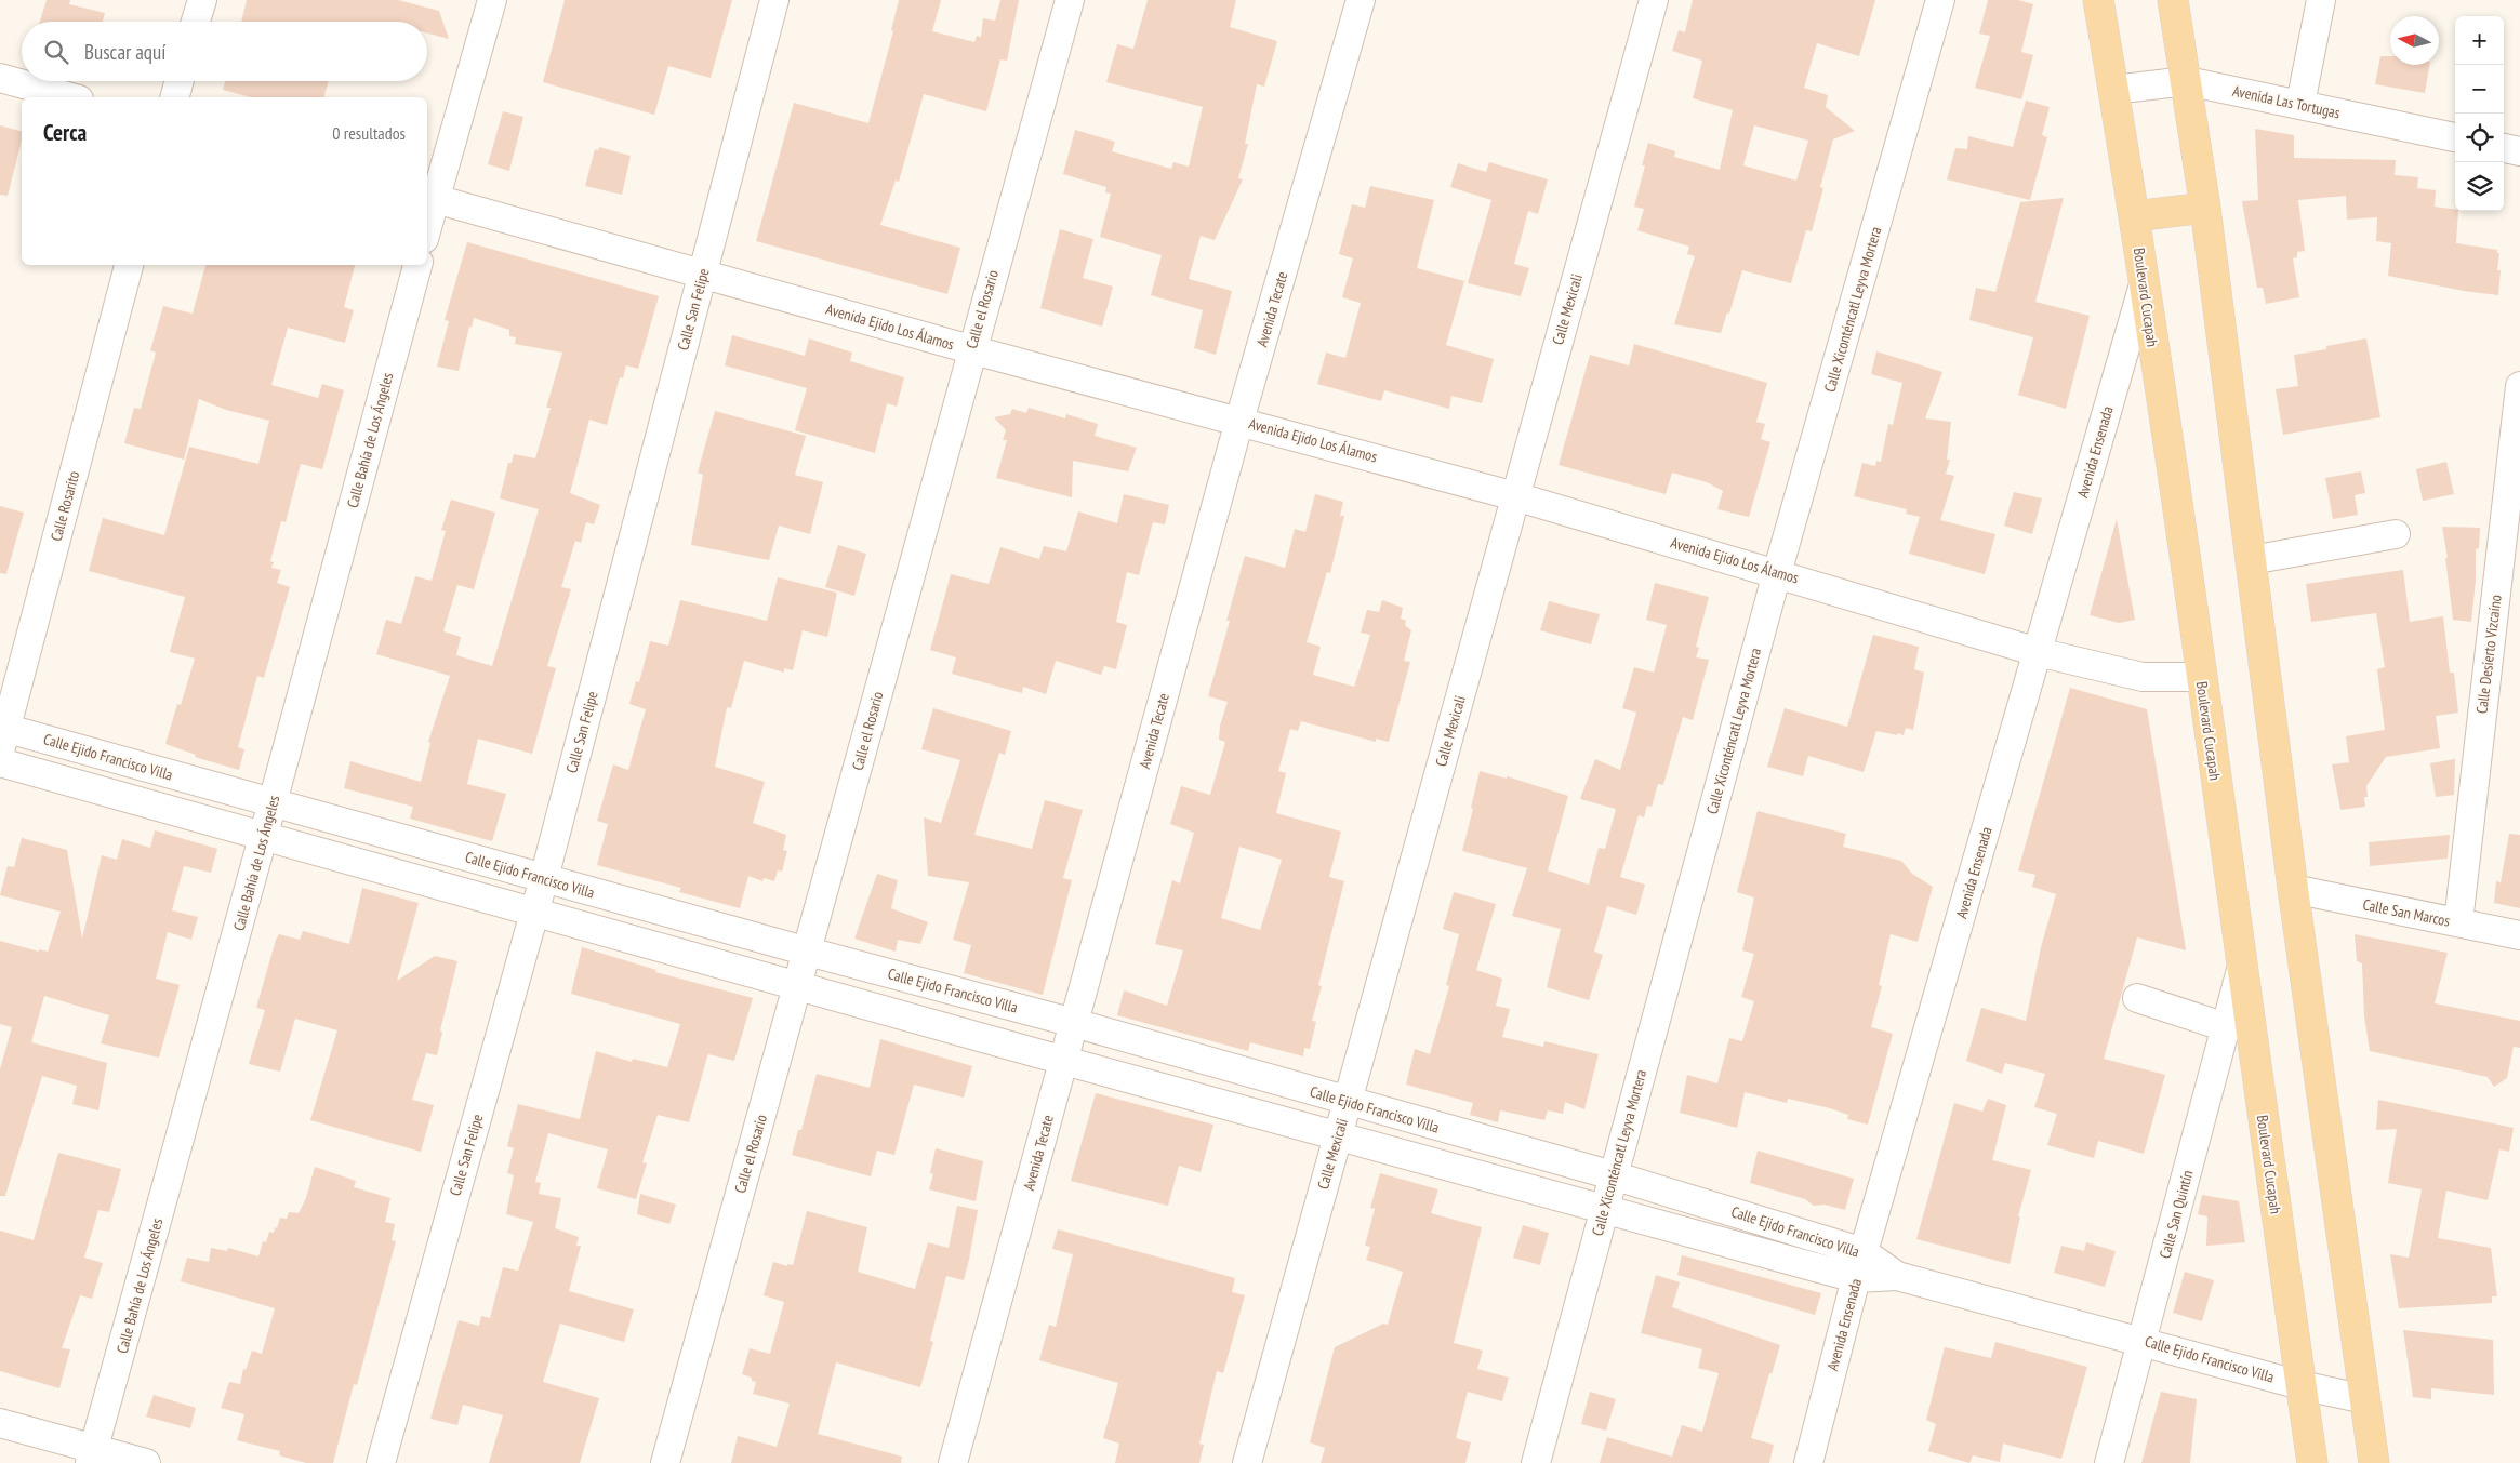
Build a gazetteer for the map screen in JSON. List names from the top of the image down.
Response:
{
  "streets": {
    "main road": ["Boulevard Cucapah"],
    "street": [
      "Avenida Las Tortugas",
      "Calle San Felipe",
      "Calle el Rosario",
      "Avenida Tecate",
      "Calle Mexicali",
      "Calle Xiconténcatl Leyva Mortera",
      "Avenida Ejido Los Álamos",
      "Calle Bahía de Los Ángeles",
      "Avenida Ensenada",
      "Calle Rosarito",
      "Calle Desierto Vizcaíno",
      "Calle Ejido Francisco Villa",
      "Calle San Marcos",
      "Calle San Quintín"
    ]
  },
  "crossings": [
    ["Avenida Las Tortugas", "Boulevard Cucapah"],
    ["Boulevard Cucapah", "Avenida Ejido Los Álamos"],
    ["Boulevard Cucapah", "Avenida Ensenada"],
    ["Boulevard Cucapah", "Calle Ejido Francisco Villa"],
    ["Boulevard Cucapah", "Calle San Quintín"],
    ["Calle San Felipe", "Avenida Ejido Los Álamos"],
    ["Calle San Felipe", "Calle Ejido Francisco Villa"],
    ["Calle el Rosario", "Avenida Ejido Los Álamos"],
    ["Calle el Rosario", "Calle Ejido Francisco Villa"],
    ["Avenida Tecate", "Avenida Ejido Los Álamos"],
    ["Avenida Tecate", "Calle Ejido Francisco Villa"],
    ["Calle Mexicali", "Avenida Ejido Los Álamos"],
    ["Calle Mexicali", "Calle Ejido Francisco Villa"],
    ["Calle Xiconténcatl Leyva Mortera", "Avenida Ejido Los Álamos"],
    ["Calle Xiconténcatl Leyva Mortera", "Calle Ejido Francisco Villa"],
    ["Avenida Ejido Los Álamos", "Avenida Ensenada"],
    ["Calle Bahía de Los Ángeles", "Calle Ejido Francisco Villa"],
    ["Avenida Ensenada", "Calle Ejido Francisco Villa"],
    ["Calle Rosarito", "Calle Ejido Francisco Villa"],
    ["Calle Desierto Vizcaíno", "Calle San Marcos"],
    ["Calle Ejido Francisco Villa", "Calle San Quintín"]
  ],
  "north": "left",
  "page": {
    "map_buttons": ["+", "−"],
    "search": "Buscar aquí",
    "heading": ["Cerca", "0 resultados"]
  }
}
